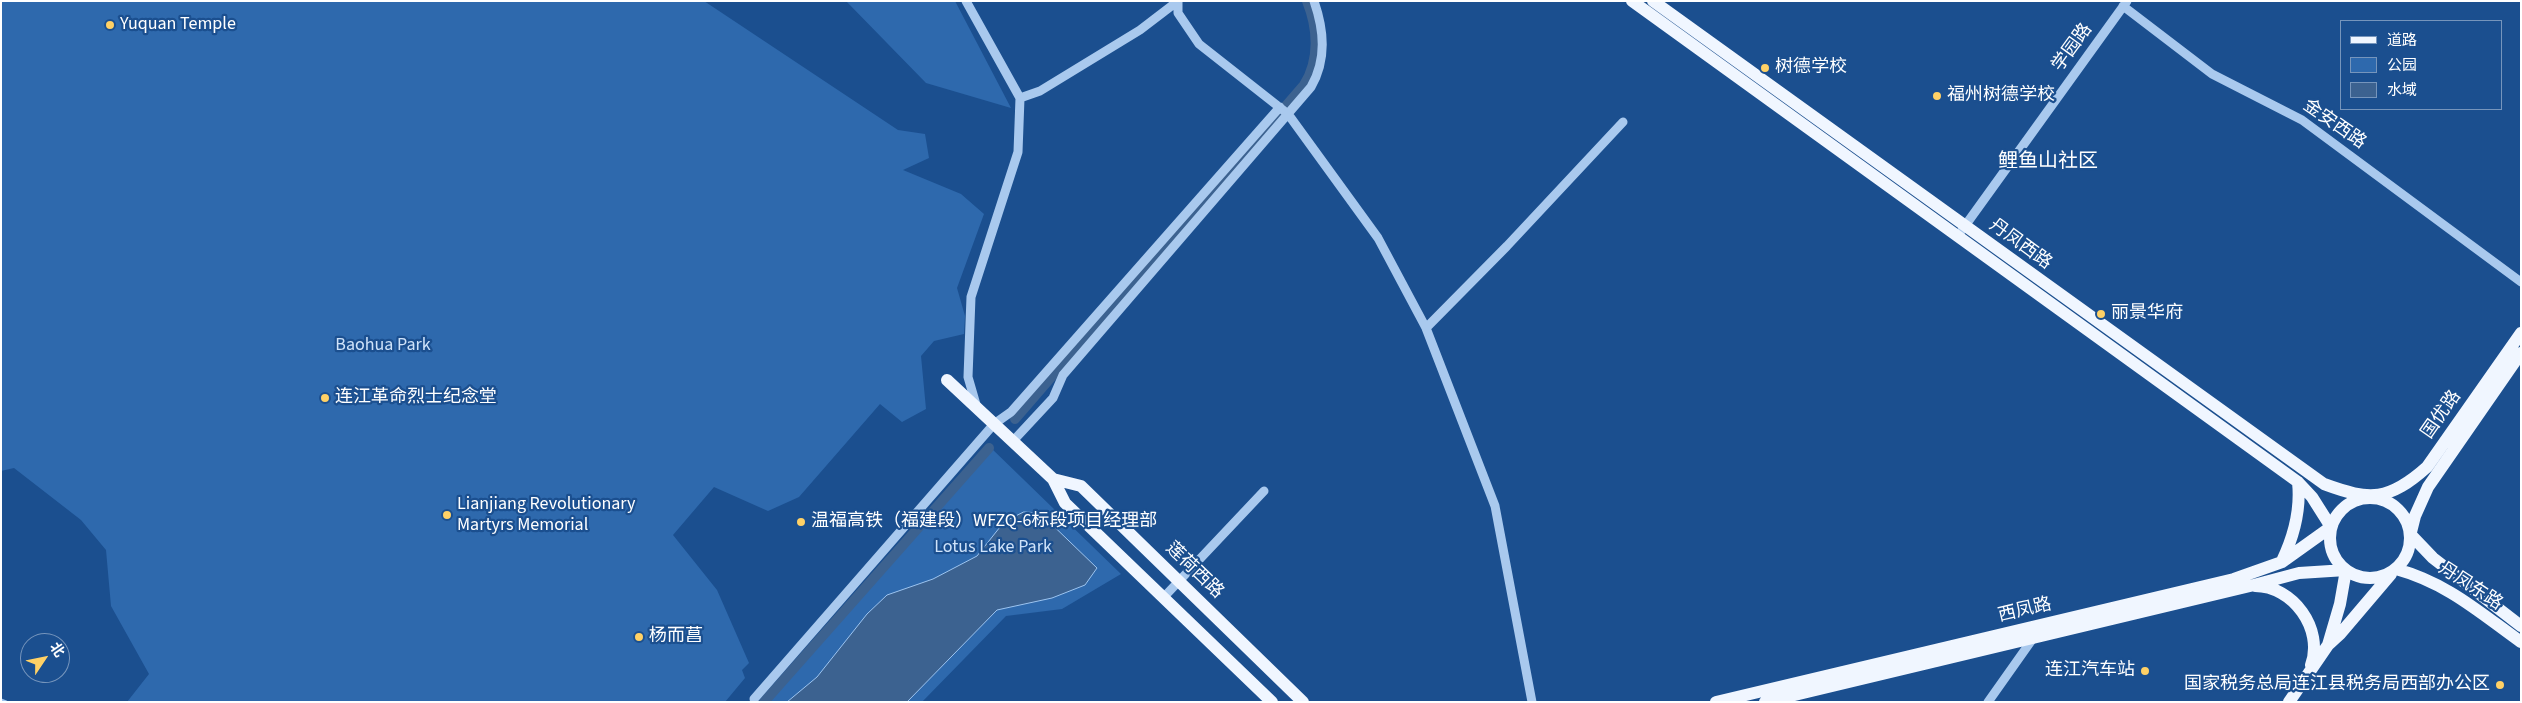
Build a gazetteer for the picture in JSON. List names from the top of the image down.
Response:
{
  "streets": {
    "main road": [
      "丹凤西路",
      "国优路",
      "莲荷西路",
      "丹凤东路",
      "西凤路"
    ],
    "street": ["学园路", "金安西路"]
  },
  "crossings": [
    ["学园路", "金安西路"],
    ["学园路", "丹凤西路"],
    ["丹凤西路", "国优路"],
    ["丹凤西路", "丹凤东路"],
    ["丹凤西路", "西凤路"],
    ["国优路", "丹凤东路"],
    ["国优路", "西凤路"],
    ["丹凤东路", "西凤路"]
  ],
  "districts": ["鲤鱼山社区"],
  "parks": ["Baohua Park", "Lotus Lake Park"],
  "places": [
    "Yuquan Temple",
    "树德学校",
    "福州树德学校",
    "丽景华府",
    "连江革命烈士纪念堂",
    "Lianjiang Revolutionary Martyrs Memorial",
    "温福高铁（福建段）WFZQ-6标段项目经理部",
    "杨而菖",
    "连江汽车站",
    "国家税务总局连江县税务局西部办公区"
  ],
  "legend": ["道路", "公园", "水域"],
  "north": "top right"
}
